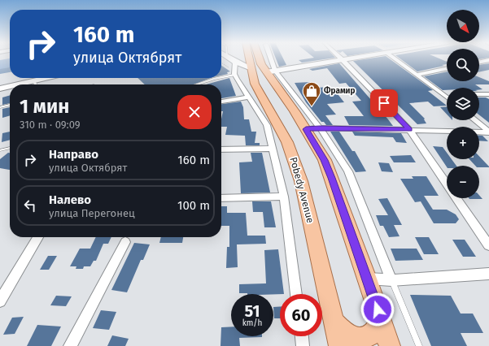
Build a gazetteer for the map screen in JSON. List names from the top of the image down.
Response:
{
  "streets": {
    "main road": ["Pobedy Avenue"]
  },
  "places": {
    "shop": ["Фрамир"]
  },
  "north": "bottom right",
  "page": {
    "map_buttons": ["+", "−"],
    "turn": ["160 m", "улица Октябрят"],
    "heading": ["1 мин", "310 m · 09:09"],
    "list": [
      {
        "name": "Направо",
        "note": "улица Октябрят",
        "value": "160 m"
      },
      {
        "name": "Налево",
        "note": "улица Перегонец",
        "value": "100 m"
      }
    ],
    "speed": "51 km/h",
    "limit": "60"
  }
}
